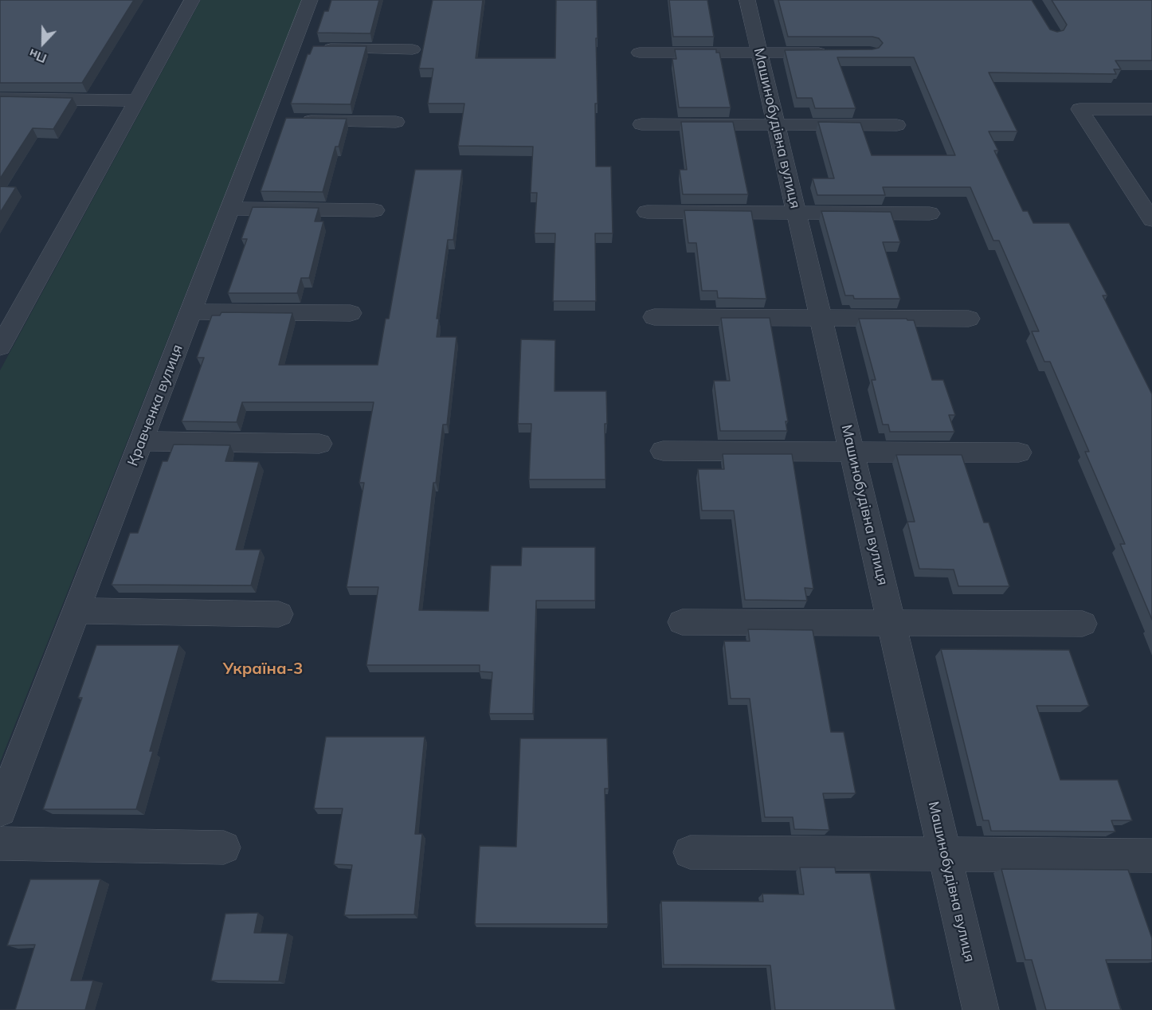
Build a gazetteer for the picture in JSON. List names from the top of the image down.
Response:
{
  "streets": {
    "street": ["Машинобудівна вулиця", "Кравченка вулиця"]
  },
  "districts": ["Україна-3"],
  "north": "bottom"
}
